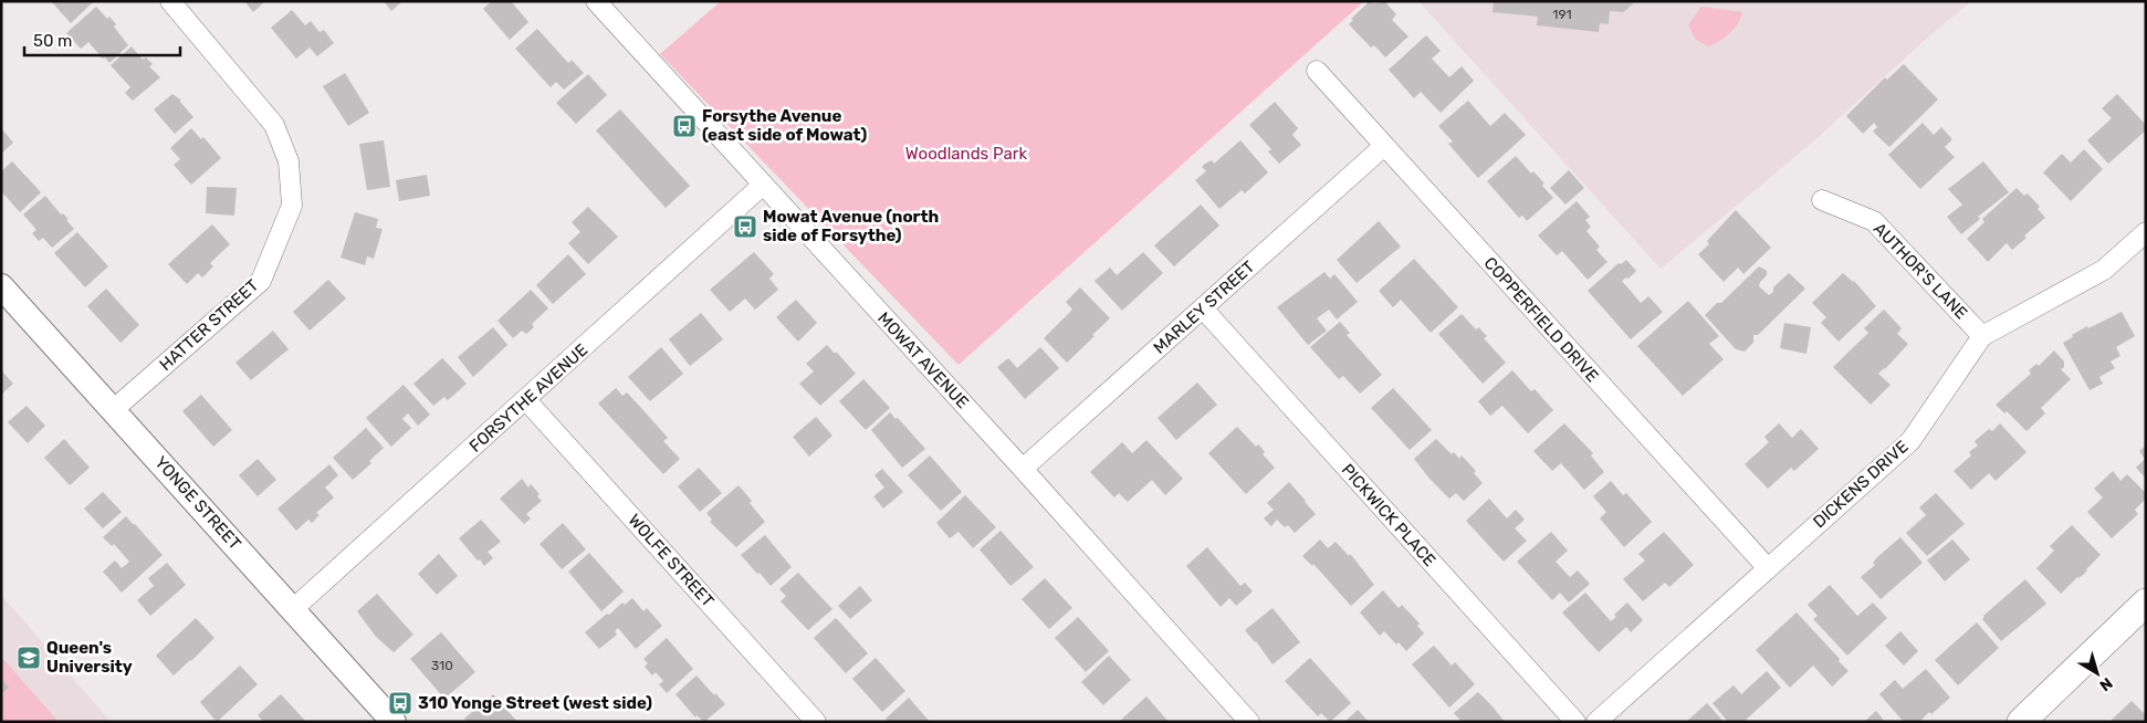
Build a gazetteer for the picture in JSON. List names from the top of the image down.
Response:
{
  "streets": {
    "street": [
      "AUTHOR'S LANE",
      "MARLEY STREET",
      "COPPERFIELD DRIVE",
      "HATTER STREET",
      "MOWAT AVENUE",
      "FORSYTHE AVENUE",
      "DICKENS DRIVE",
      "YONGE STREET",
      "PICKWICK PLACE",
      "WOLFE STREET"
    ]
  },
  "crossings": [
    ["AUTHOR'S LANE", "DICKENS DRIVE"],
    ["MARLEY STREET", "COPPERFIELD DRIVE"],
    ["MARLEY STREET", "MOWAT AVENUE"],
    ["MARLEY STREET", "PICKWICK PLACE"],
    ["COPPERFIELD DRIVE", "DICKENS DRIVE"],
    ["HATTER STREET", "YONGE STREET"],
    ["MOWAT AVENUE", "FORSYTHE AVENUE"],
    ["FORSYTHE AVENUE", "YONGE STREET"],
    ["FORSYTHE AVENUE", "WOLFE STREET"]
  ],
  "parks": ["Woodlands Park"],
  "places": {
    "bus stop": ["Forsythe Avenue (east side of Mowat)", "Mowat Avenue (north side of Forsythe)", "310 Yonge Street (west side)"],
    "school or university": ["Queen's University"]
  },
  "house_numbers": ["191", "310"],
  "scale_bar": "50 m",
  "north": "bottom right"
}
